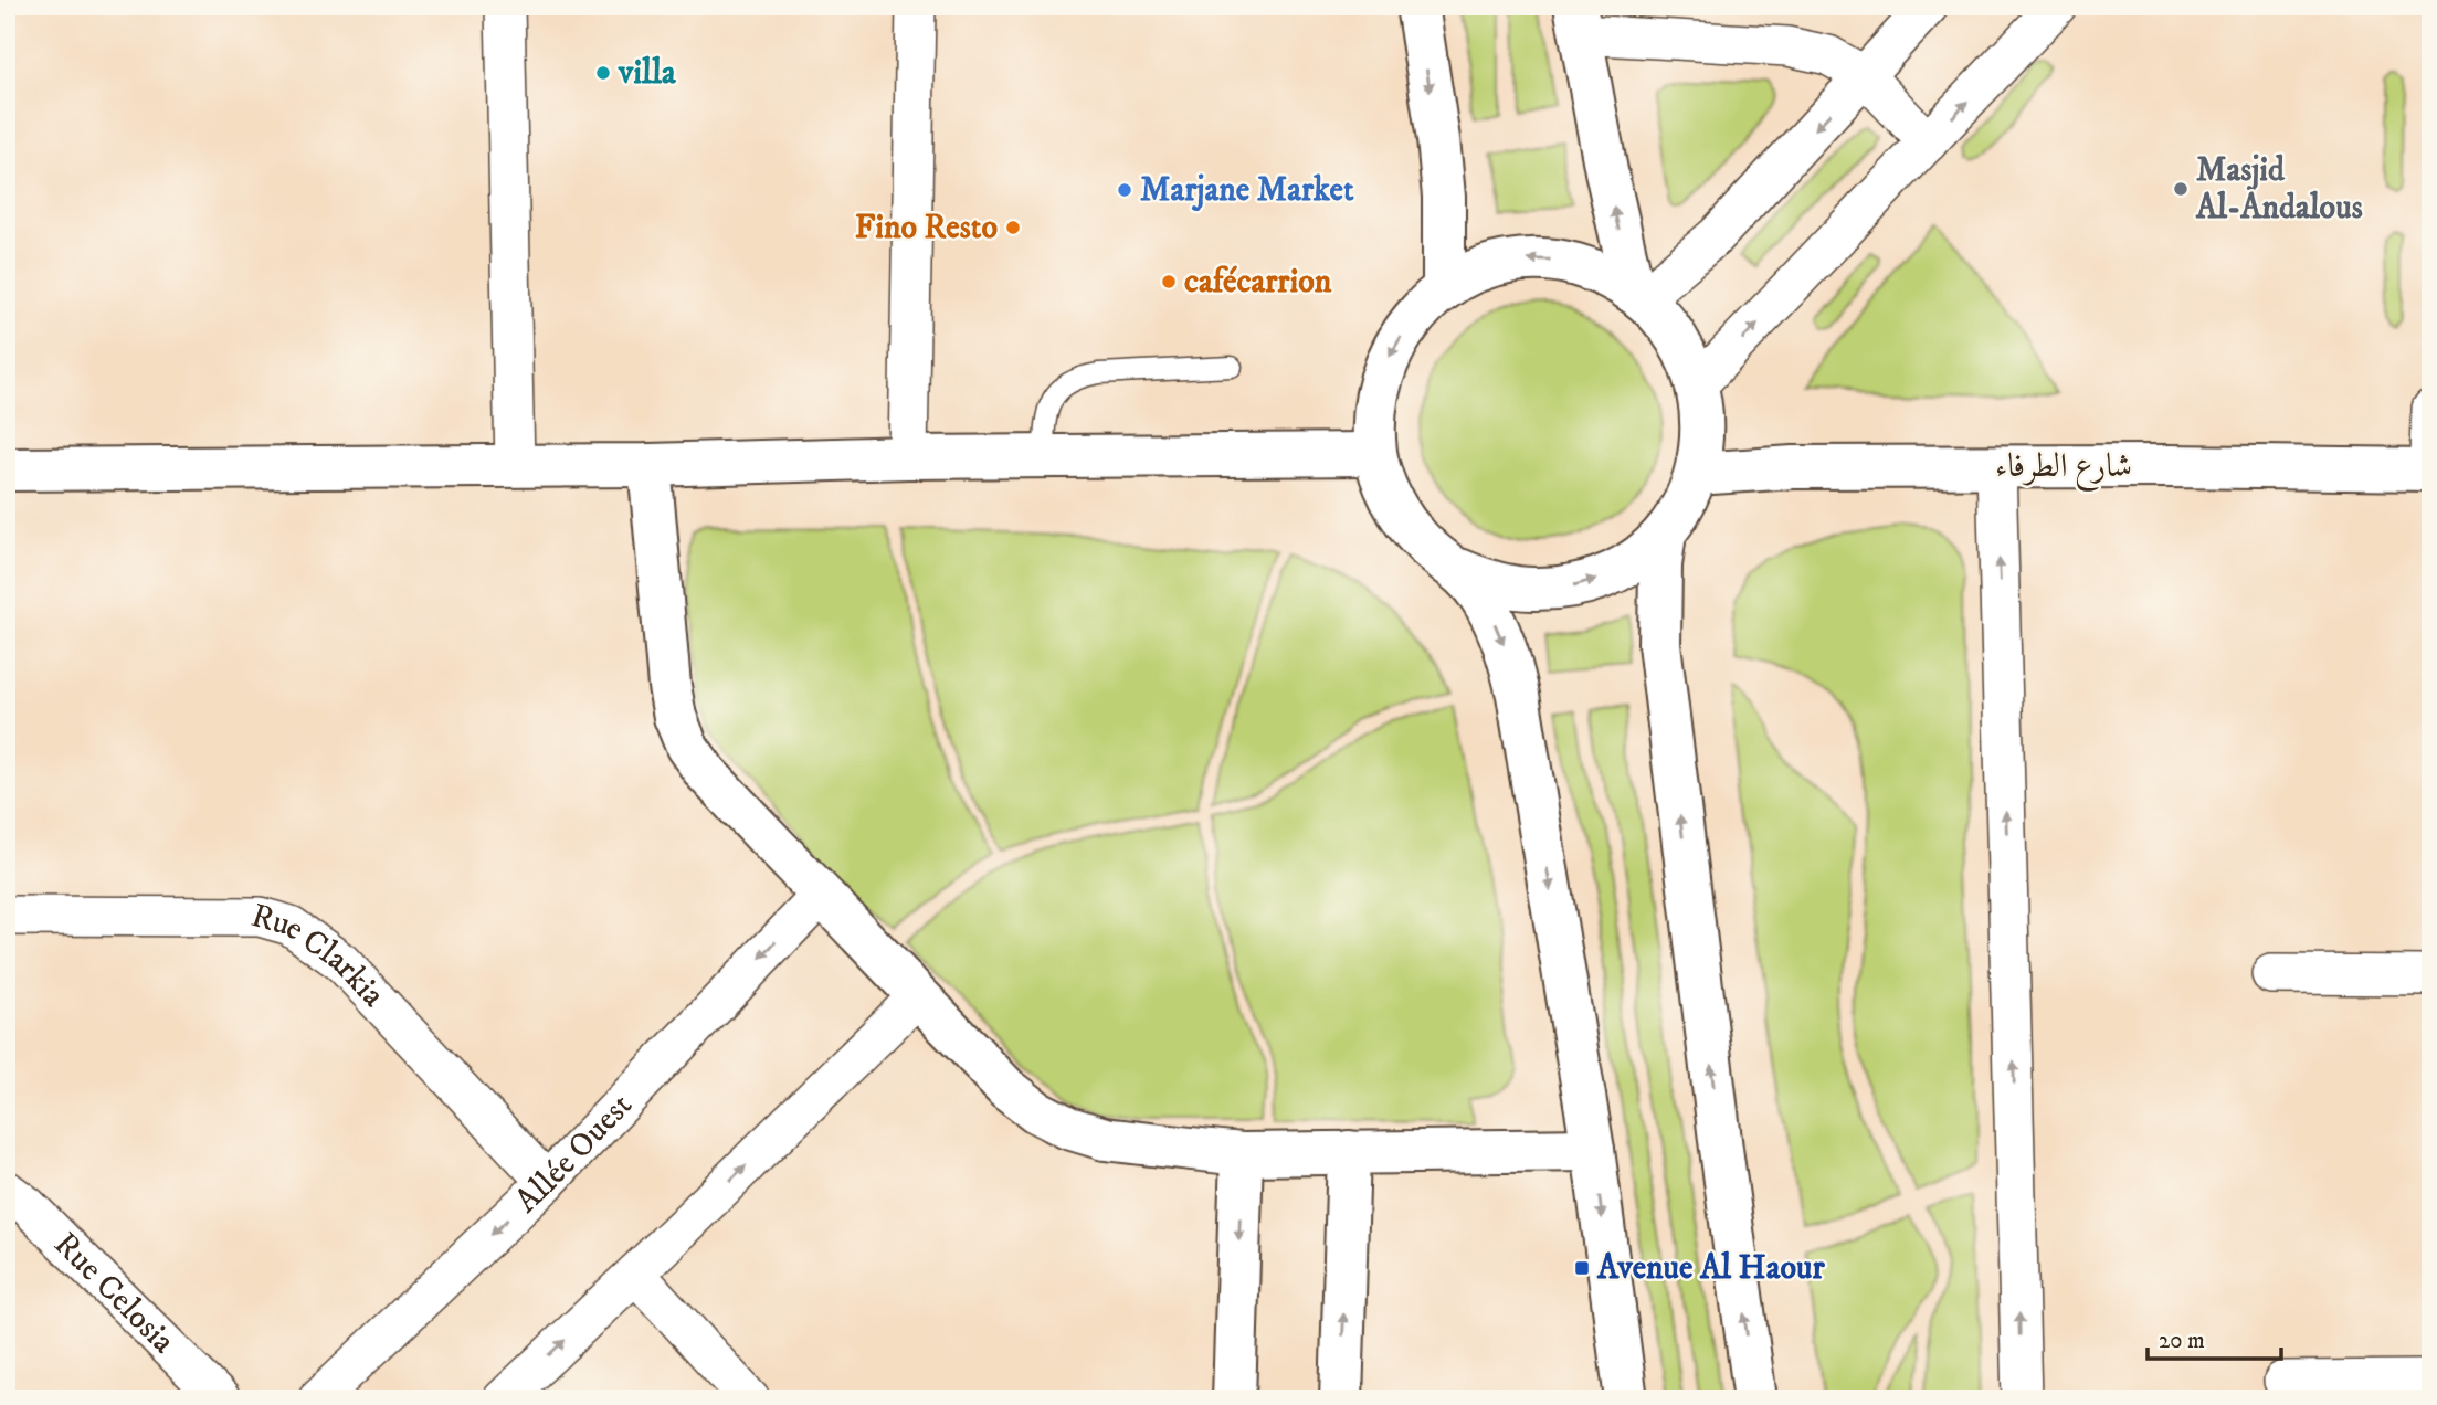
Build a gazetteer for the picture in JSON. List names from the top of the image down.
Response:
{
  "streets": {
    "street": [
      "شارع الطرفاء",
      "Rue Clarkia",
      "Allée Ouest",
      "Rue Celosia"
    ]
  },
  "crossings": [
    ["Rue Clarkia", "Allée Ouest"]
  ],
  "places": {
    "other": [
      "villa",
      "Masjid Al-Andalous",
      "Marjane Market",
      "Fino Resto",
      "cafécarrion"
    ],
    "transit": ["Avenue Al Haour"]
  },
  "scale_bar": "20 m"
}
